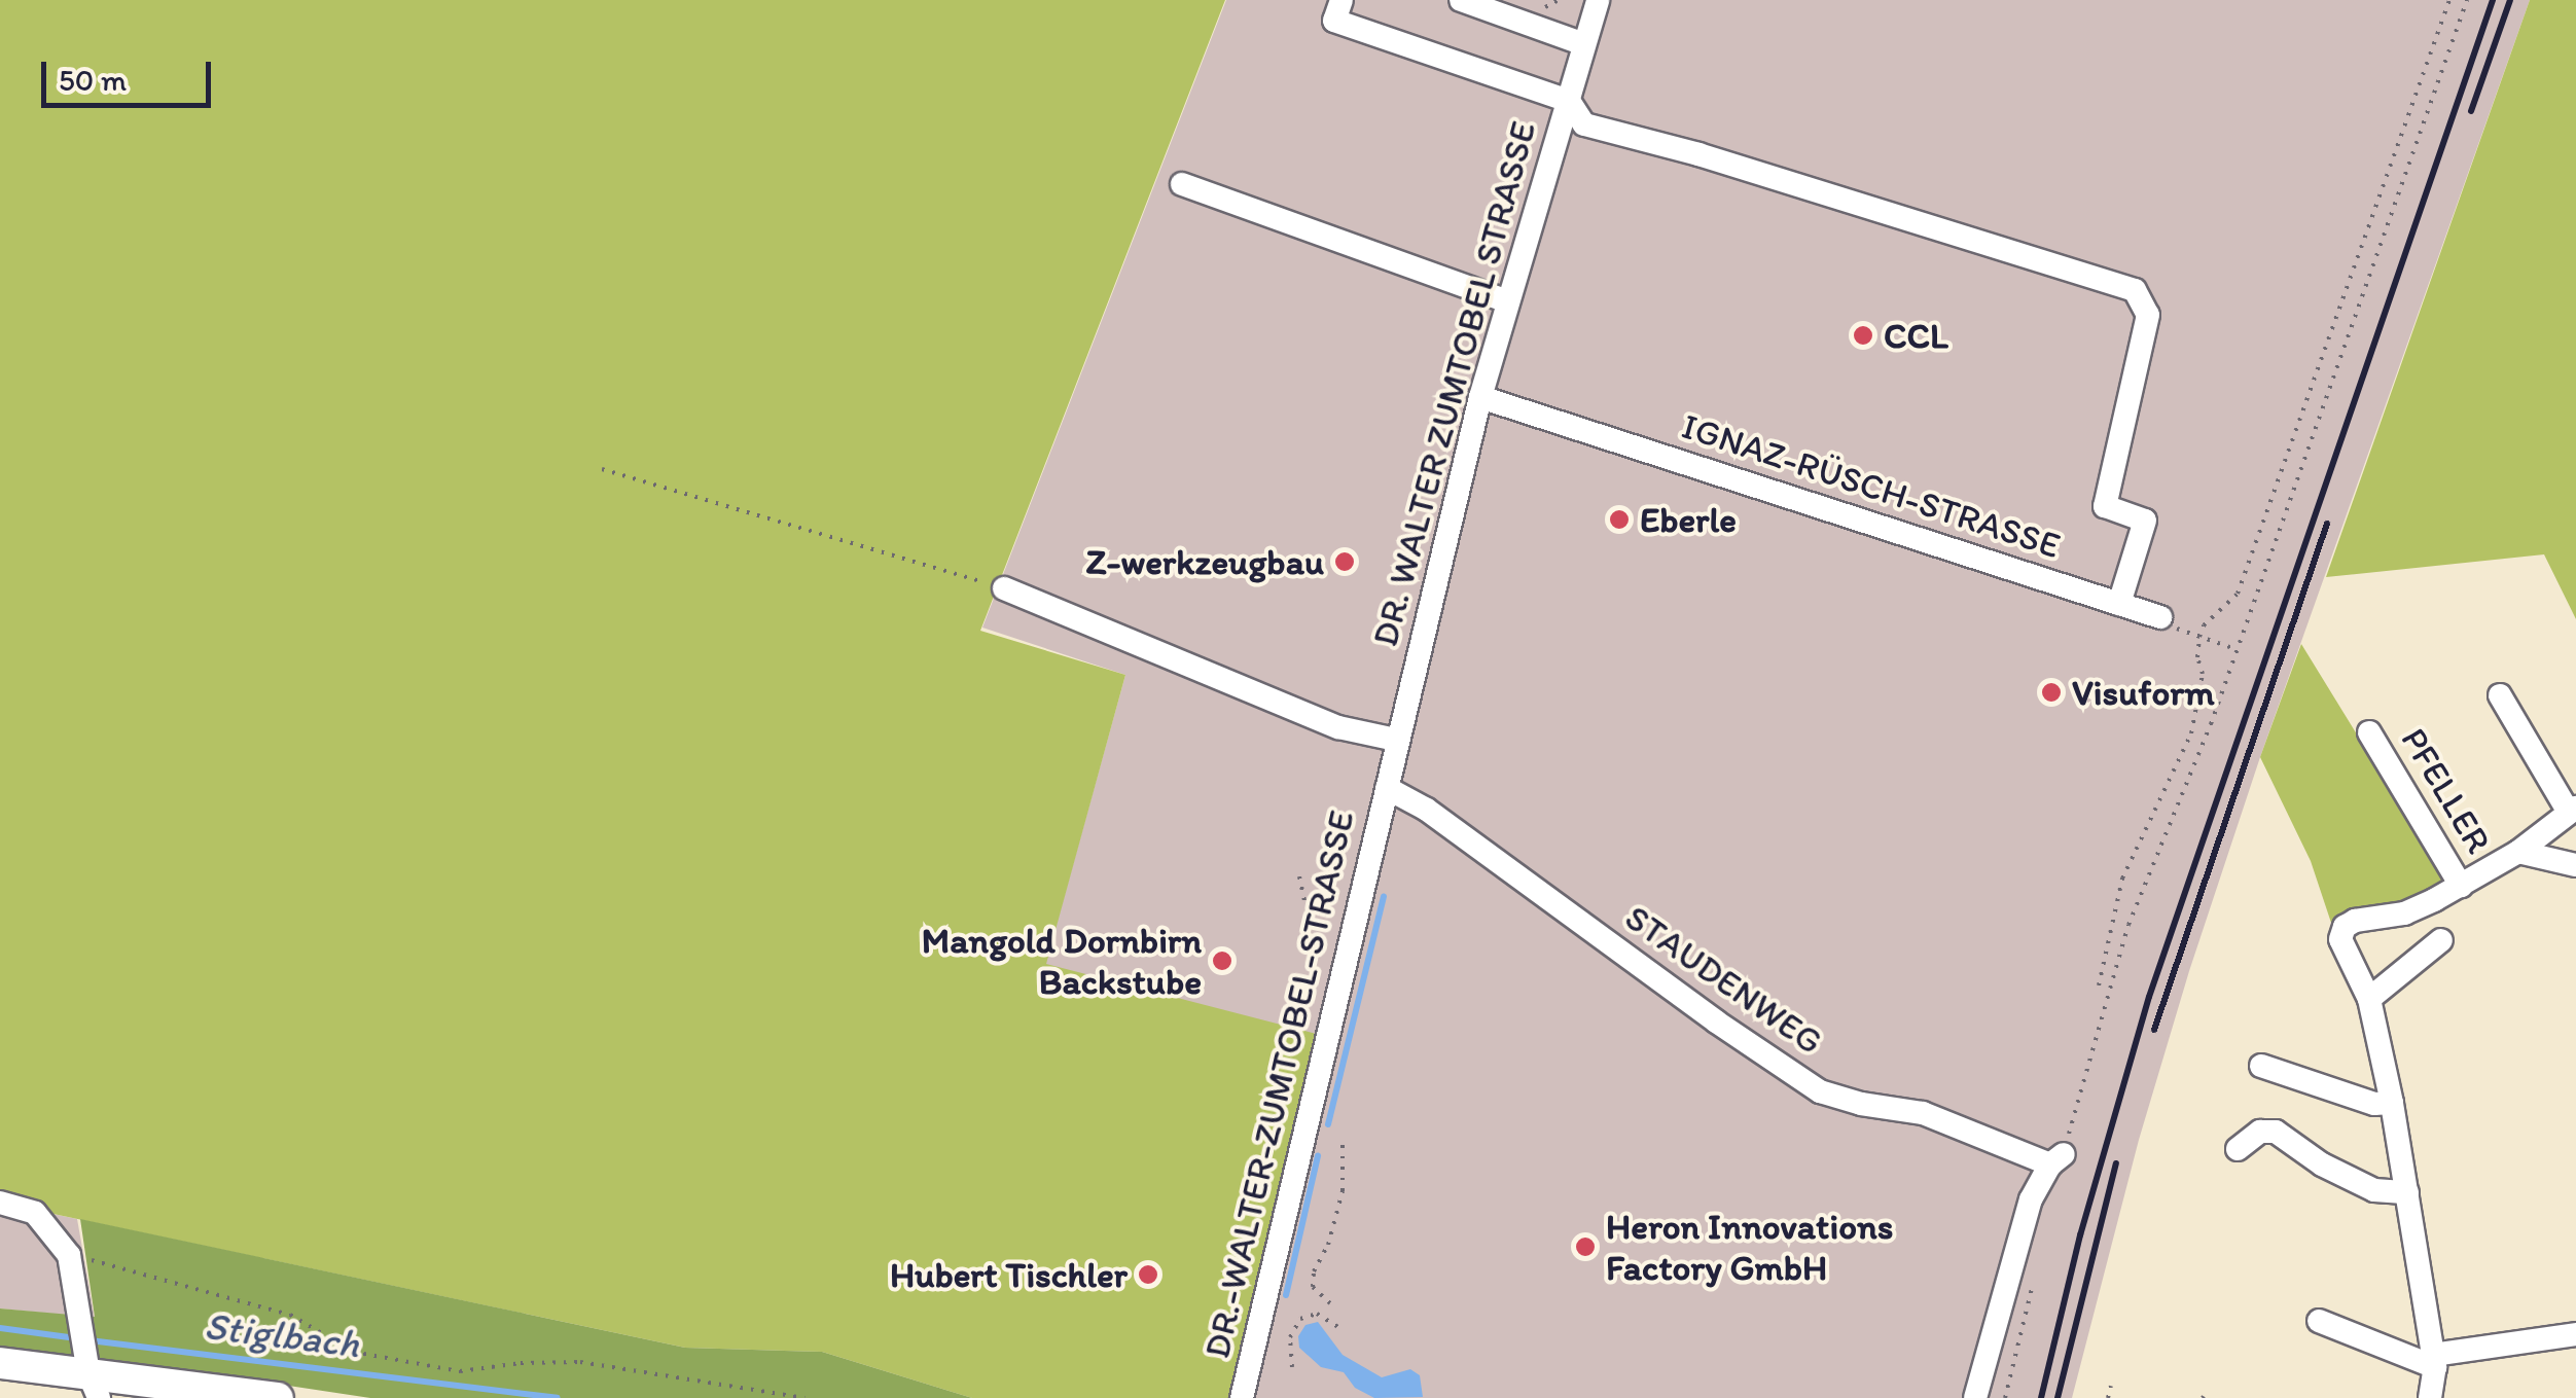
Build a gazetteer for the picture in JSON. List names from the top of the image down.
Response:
{
  "streets": {
    "street": [
      "DR. WALTER ZUMTOBEL STRASSE",
      "IGNAZ-RÜSCH-STRASSE",
      "PFELLER",
      "STAUDENWEG",
      "DR.-WALTER-ZUMTOBEL-STRASSE"
    ]
  },
  "crossings": [
    ["DR. WALTER ZUMTOBEL STRASSE", "IGNAZ-RÜSCH-STRASSE"],
    ["DR. WALTER ZUMTOBEL STRASSE", "STAUDENWEG"],
    ["DR. WALTER ZUMTOBEL STRASSE", "DR.-WALTER-ZUMTOBEL-STRASSE"],
    ["STAUDENWEG", "DR.-WALTER-ZUMTOBEL-STRASSE"]
  ],
  "water": ["Stiglbach"],
  "places": [
    "CCL",
    "Eberle",
    "Z-werkzeugbau",
    "Visuform",
    "Mangold Dornbirn Backstube",
    "Heron Innovations Factory GmbH",
    "Hubert Tischler"
  ],
  "scale_bar": "50 m"
}
